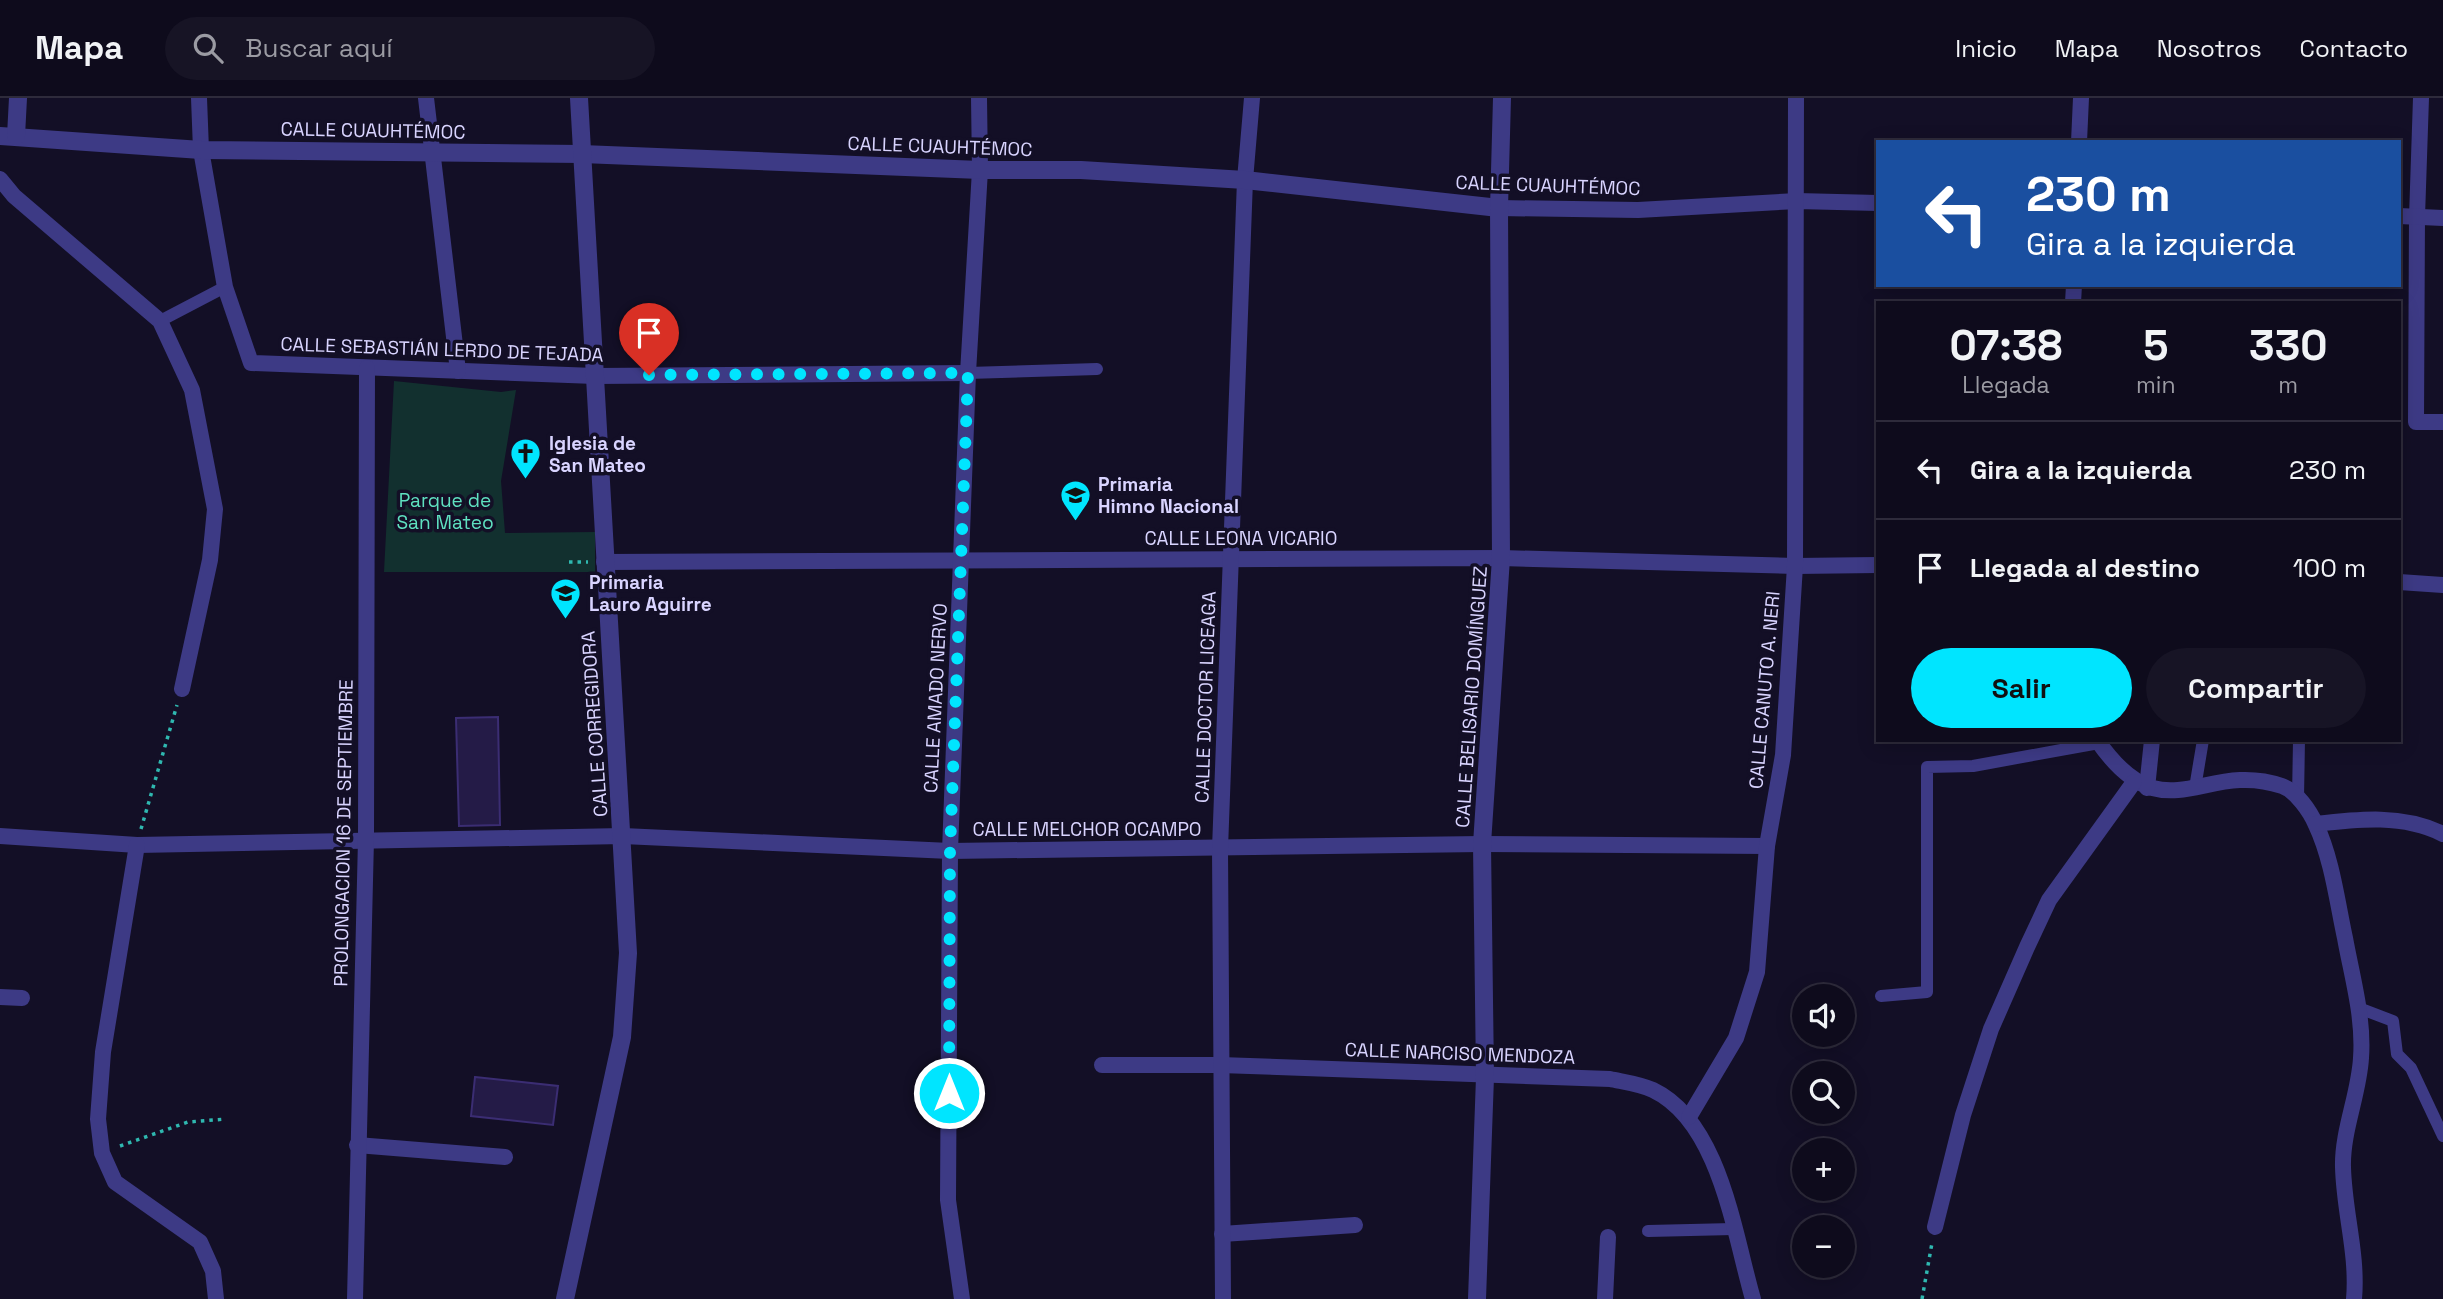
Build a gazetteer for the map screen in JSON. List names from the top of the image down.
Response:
{
  "streets": {
    "street": [
      "CALLE CUAUHTÉMOC",
      "CALLE SEBASTIÁN LERDO DE TEJADA",
      "CALLE LEONA VICARIO",
      "CALLE CANUTO A. NERI",
      "CALLE DOCTOR LICEAGA",
      "CALLE BELISARIO DOMÍNGUEZ",
      "CALLE AMADO NERVO",
      "CALLE CORREGIDORA",
      "CALLE MELCHOR OCAMPO",
      "PROLONGACION 16 DE SEPTIEMBRE",
      "CALLE NARCISO MENDOZA"
    ]
  },
  "crossings": [
    ["CALLE CUAUHTÉMOC", "CALLE CANUTO A. NERI"],
    ["CALLE CUAUHTÉMOC", "CALLE DOCTOR LICEAGA"],
    ["CALLE CUAUHTÉMOC", "CALLE BELISARIO DOMÍNGUEZ"],
    ["CALLE CUAUHTÉMOC", "CALLE AMADO NERVO"],
    ["CALLE CUAUHTÉMOC", "CALLE CORREGIDORA"],
    ["CALLE SEBASTIÁN LERDO DE TEJADA", "CALLE AMADO NERVO"],
    ["CALLE SEBASTIÁN LERDO DE TEJADA", "CALLE CORREGIDORA"],
    ["CALLE SEBASTIÁN LERDO DE TEJADA", "PROLONGACION 16 DE SEPTIEMBRE"],
    ["CALLE LEONA VICARIO", "CALLE CANUTO A. NERI"],
    ["CALLE LEONA VICARIO", "CALLE DOCTOR LICEAGA"],
    ["CALLE LEONA VICARIO", "CALLE BELISARIO DOMÍNGUEZ"],
    ["CALLE LEONA VICARIO", "CALLE AMADO NERVO"],
    ["CALLE LEONA VICARIO", "CALLE CORREGIDORA"],
    ["CALLE CANUTO A. NERI", "CALLE MELCHOR OCAMPO"],
    ["CALLE CANUTO A. NERI", "CALLE NARCISO MENDOZA"],
    ["CALLE DOCTOR LICEAGA", "CALLE MELCHOR OCAMPO"],
    ["CALLE DOCTOR LICEAGA", "CALLE NARCISO MENDOZA"],
    ["CALLE BELISARIO DOMÍNGUEZ", "CALLE MELCHOR OCAMPO"],
    ["CALLE BELISARIO DOMÍNGUEZ", "CALLE NARCISO MENDOZA"],
    ["CALLE AMADO NERVO", "CALLE MELCHOR OCAMPO"],
    ["CALLE CORREGIDORA", "CALLE MELCHOR OCAMPO"],
    ["CALLE MELCHOR OCAMPO", "PROLONGACION 16 DE SEPTIEMBRE"]
  ],
  "parks": ["Parque de San Mateo"],
  "places": {
    "church": ["Iglesia de San Mateo"],
    "school or university": ["Primaria Himno Nacional", "Primaria Lauro Aguirre"]
  },
  "page": {
    "header": "Mapa",
    "search": "Buscar aquí",
    "nav": [
      "Inicio",
      "Mapa",
      "Nosotros",
      "Contacto"
    ],
    "turn": ["230 m", "Gira a la izquierda"],
    "eta": [
      "07:38",
      "Llegada",
      "5",
      "min",
      "330",
      "m"
    ],
    "list": [
      {
        "name": "Gira a la izquierda",
        "value": "230 m"
      },
      {
        "name": "Llegada al destino",
        "value": "100 m"
      }
    ],
    "buttons": ["Salir", "Compartir"],
    "map_buttons": ["+", "−"]
  }
}
